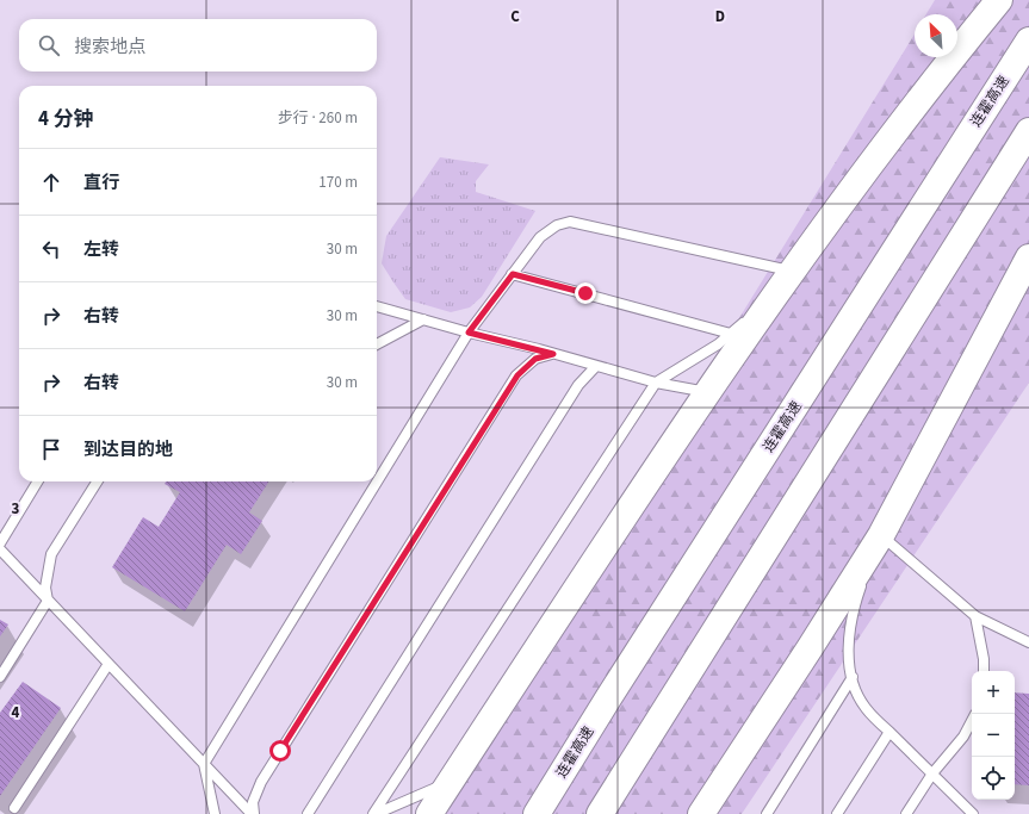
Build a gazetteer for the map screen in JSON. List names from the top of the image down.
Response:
{
  "streets": {
    "highway": ["连霍高速"]
  },
  "north": "top left",
  "page": {
    "search": "搜索地点",
    "heading": ["4 分钟", "步行 · 260 m"],
    "list": [
      ["直行", "170 m"],
      ["左转", "30 m"],
      ["右转", "30 m"],
      ["右转", "30 m"],
      "到达目的地"
    ],
    "map_buttons": ["+", "−"]
  },
  "grid": {
    "columns": ["C", "D"],
    "rows": ["3", "4"]
  }
}
